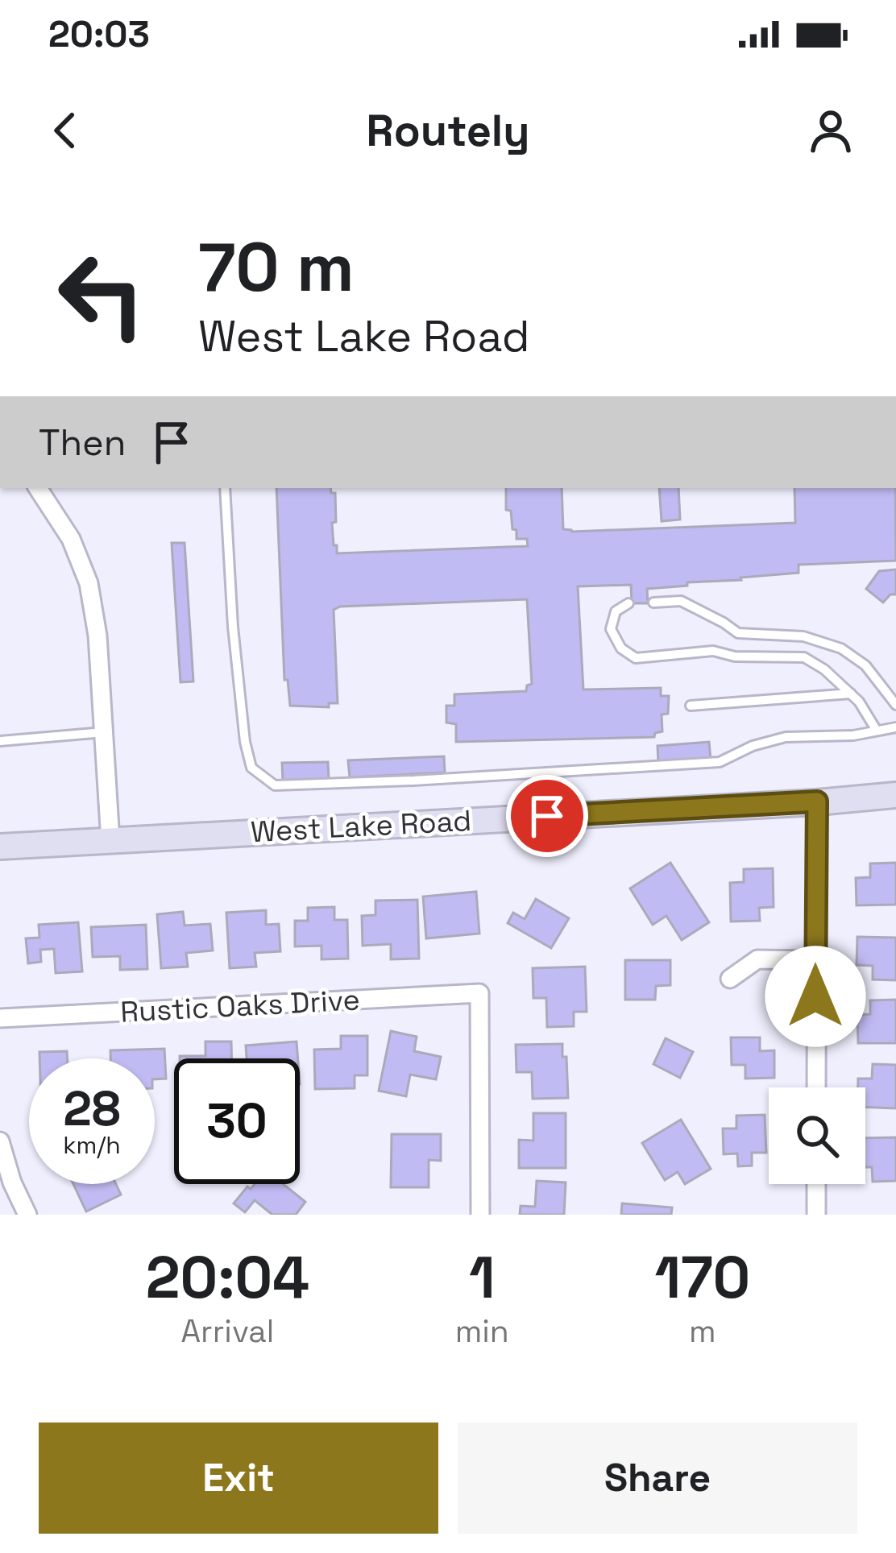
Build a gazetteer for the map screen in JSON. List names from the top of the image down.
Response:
{
  "streets": {
    "street": ["West Lake Road", "Rustic Oaks Drive"]
  },
  "page": {
    "status": "20:03",
    "header": "Routely",
    "turn": ["70 m", "West Lake Road"],
    "then": "Then",
    "speed": "28 km/h",
    "limit": "30",
    "eta": [
      "20:04",
      "Arrival",
      "1",
      "min",
      "170",
      "m"
    ],
    "buttons": ["Exit", "Share"]
  }
}
